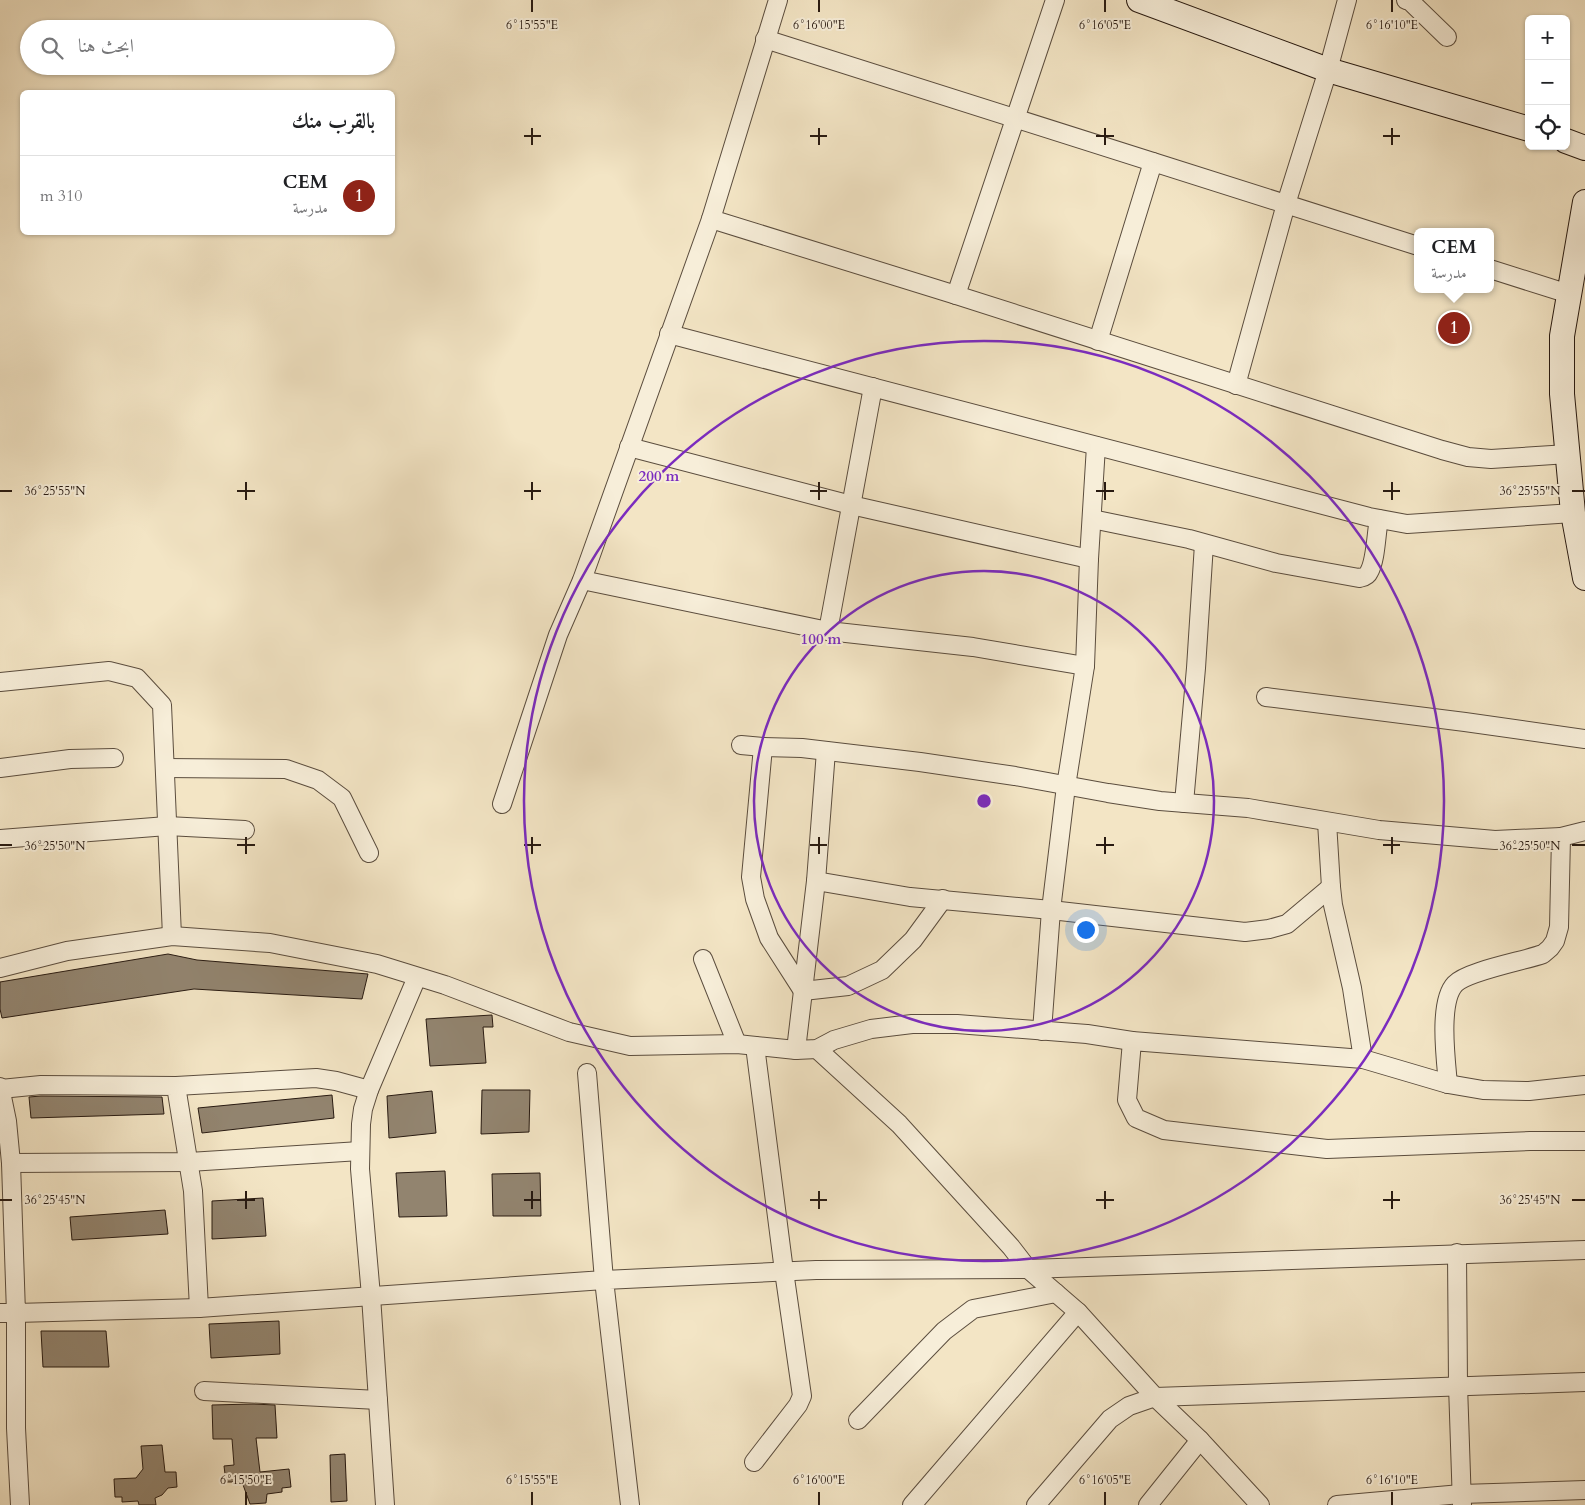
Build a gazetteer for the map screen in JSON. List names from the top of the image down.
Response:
{
  "page": {
    "map_buttons": ["+", "−"],
    "search": "ابحث هنا",
    "heading": "بالقرب منك",
    "list": [
      {
        "mark": "1",
        "name": "CEM",
        "note": "مدرسة",
        "value": "310 m"
      }
    ],
    "popup": ["CEM", "مدرسة"],
    "pins": "1"
  },
  "coordinates": [
    "6°15'55\"E",
    "6°16'00\"E",
    "6°16'05\"E",
    "6°16'10\"E",
    "36°25'55\"N",
    "36°25'50\"N",
    "36°25'45\"N",
    "6°15'50\"E"
  ],
  "rings": ["200 m", "100 m"]
}
